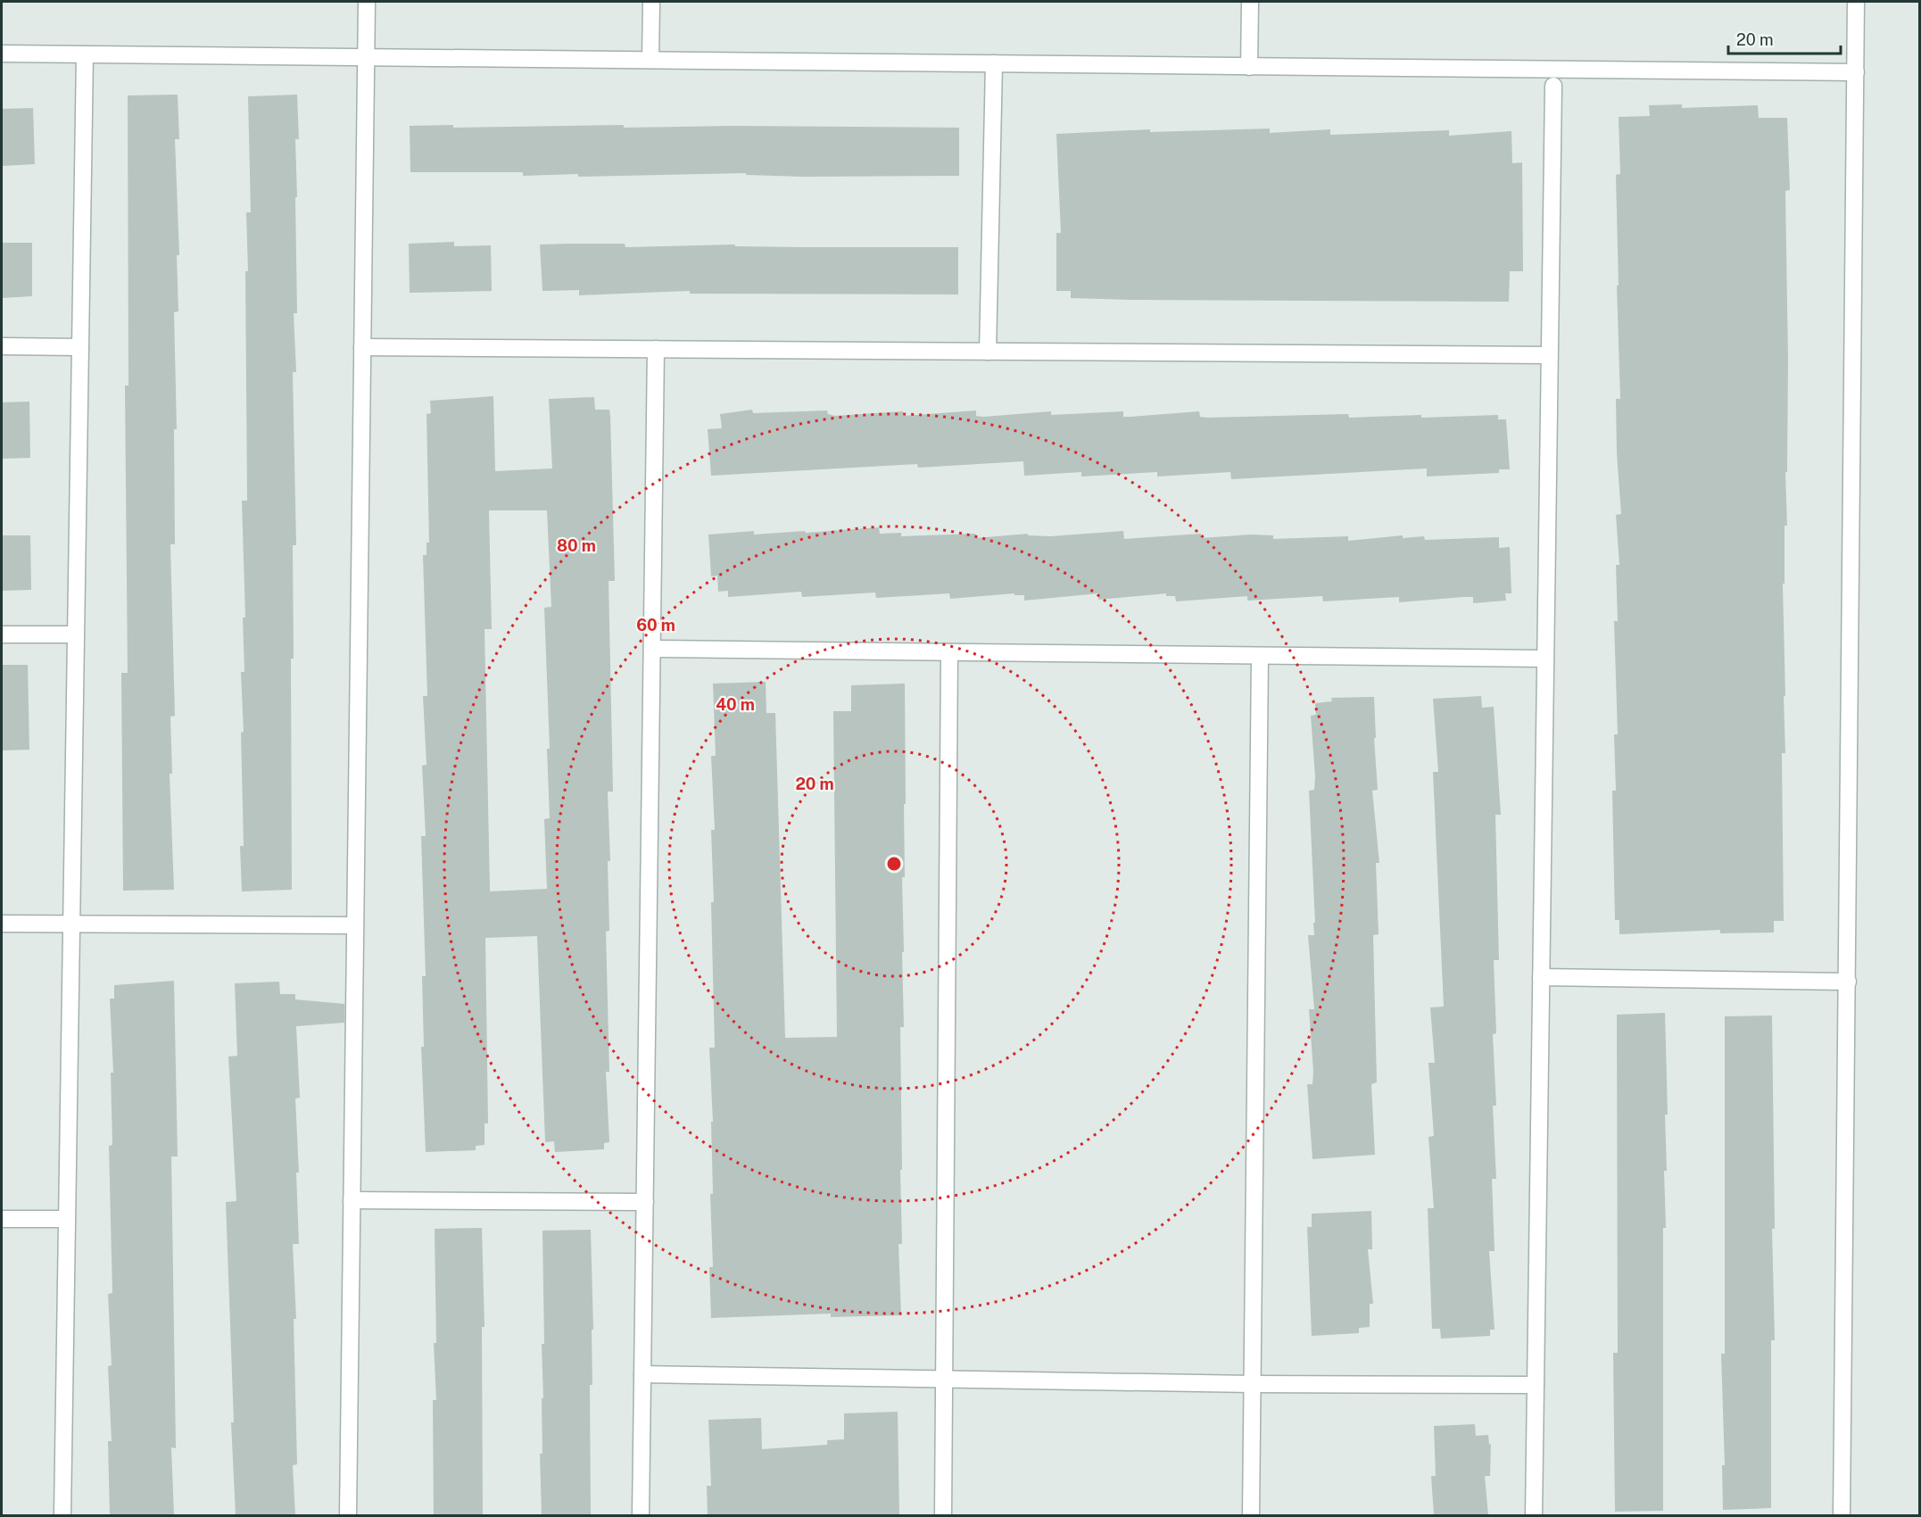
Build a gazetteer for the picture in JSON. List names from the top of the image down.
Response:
{
  "scale_bar": "20 m",
  "rings": [
    "80 m",
    "60 m",
    "40 m",
    "20 m"
  ]
}
